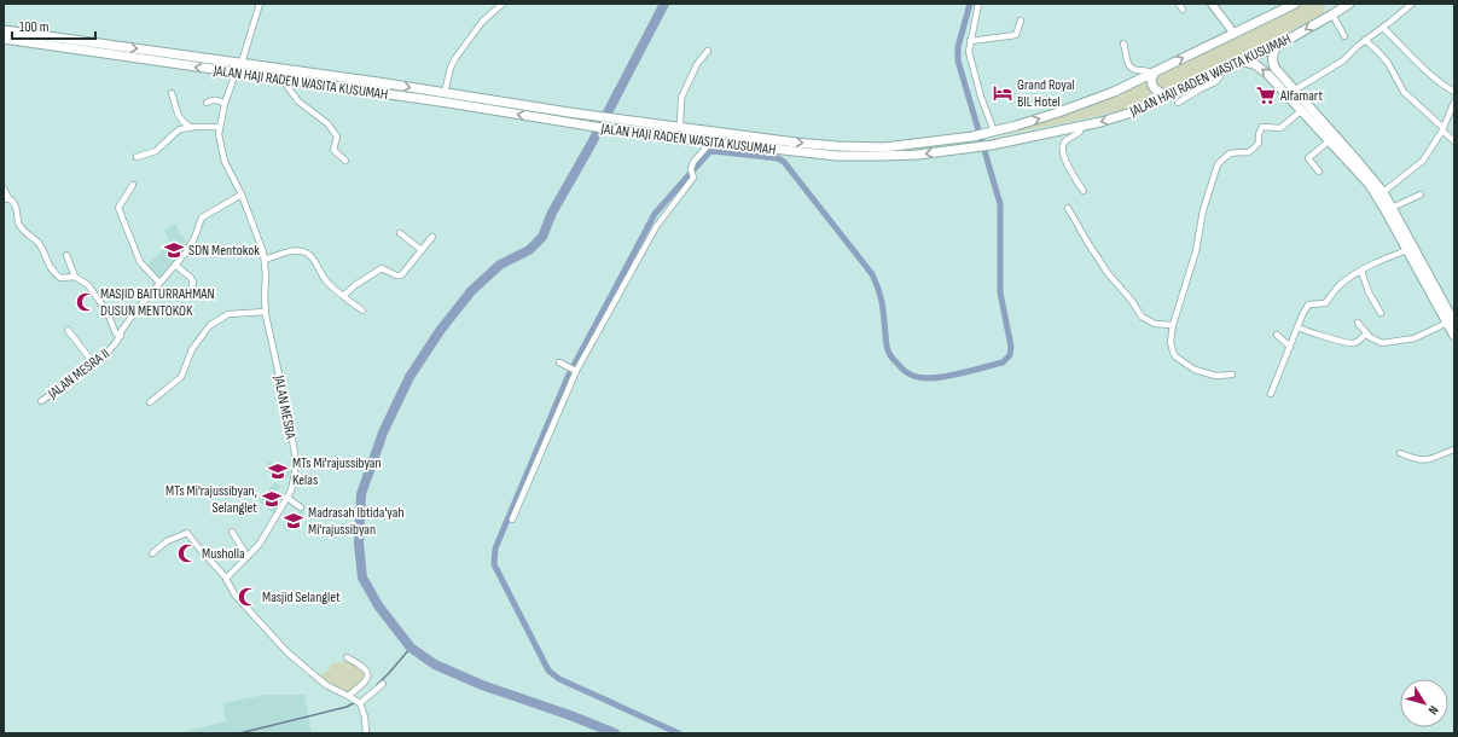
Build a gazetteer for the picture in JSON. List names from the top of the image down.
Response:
{
  "streets": {
    "highway": ["JALAN HAJI RADEN WASITA KUSUMAH"],
    "street": ["JALAN MESRA II", "JALAN MESRA"]
  },
  "crossings": [
    ["JALAN HAJI RADEN WASITA KUSUMAH", "JALAN MESRA"],
    ["JALAN MESRA II", "JALAN MESRA"]
  ],
  "places": {
    "hotel": ["Grand Royal BIL Hotel"],
    "supermarket": ["Alfamart"],
    "school or university": [
      "SDN Mentokok",
      "MTs Mi'rajussibyan Kelas",
      "MTs Mi'rajussibyan, Selanglet",
      "Madrasah Ibtida'yah Mi'rajussibyan"
    ],
    "mosque": ["MASJID BAITURRAHMAN DUSUN MENTOKOK", "Musholla", "Masjid Selanglet"]
  },
  "scale_bar": "100 m",
  "north": "bottom right"
}
